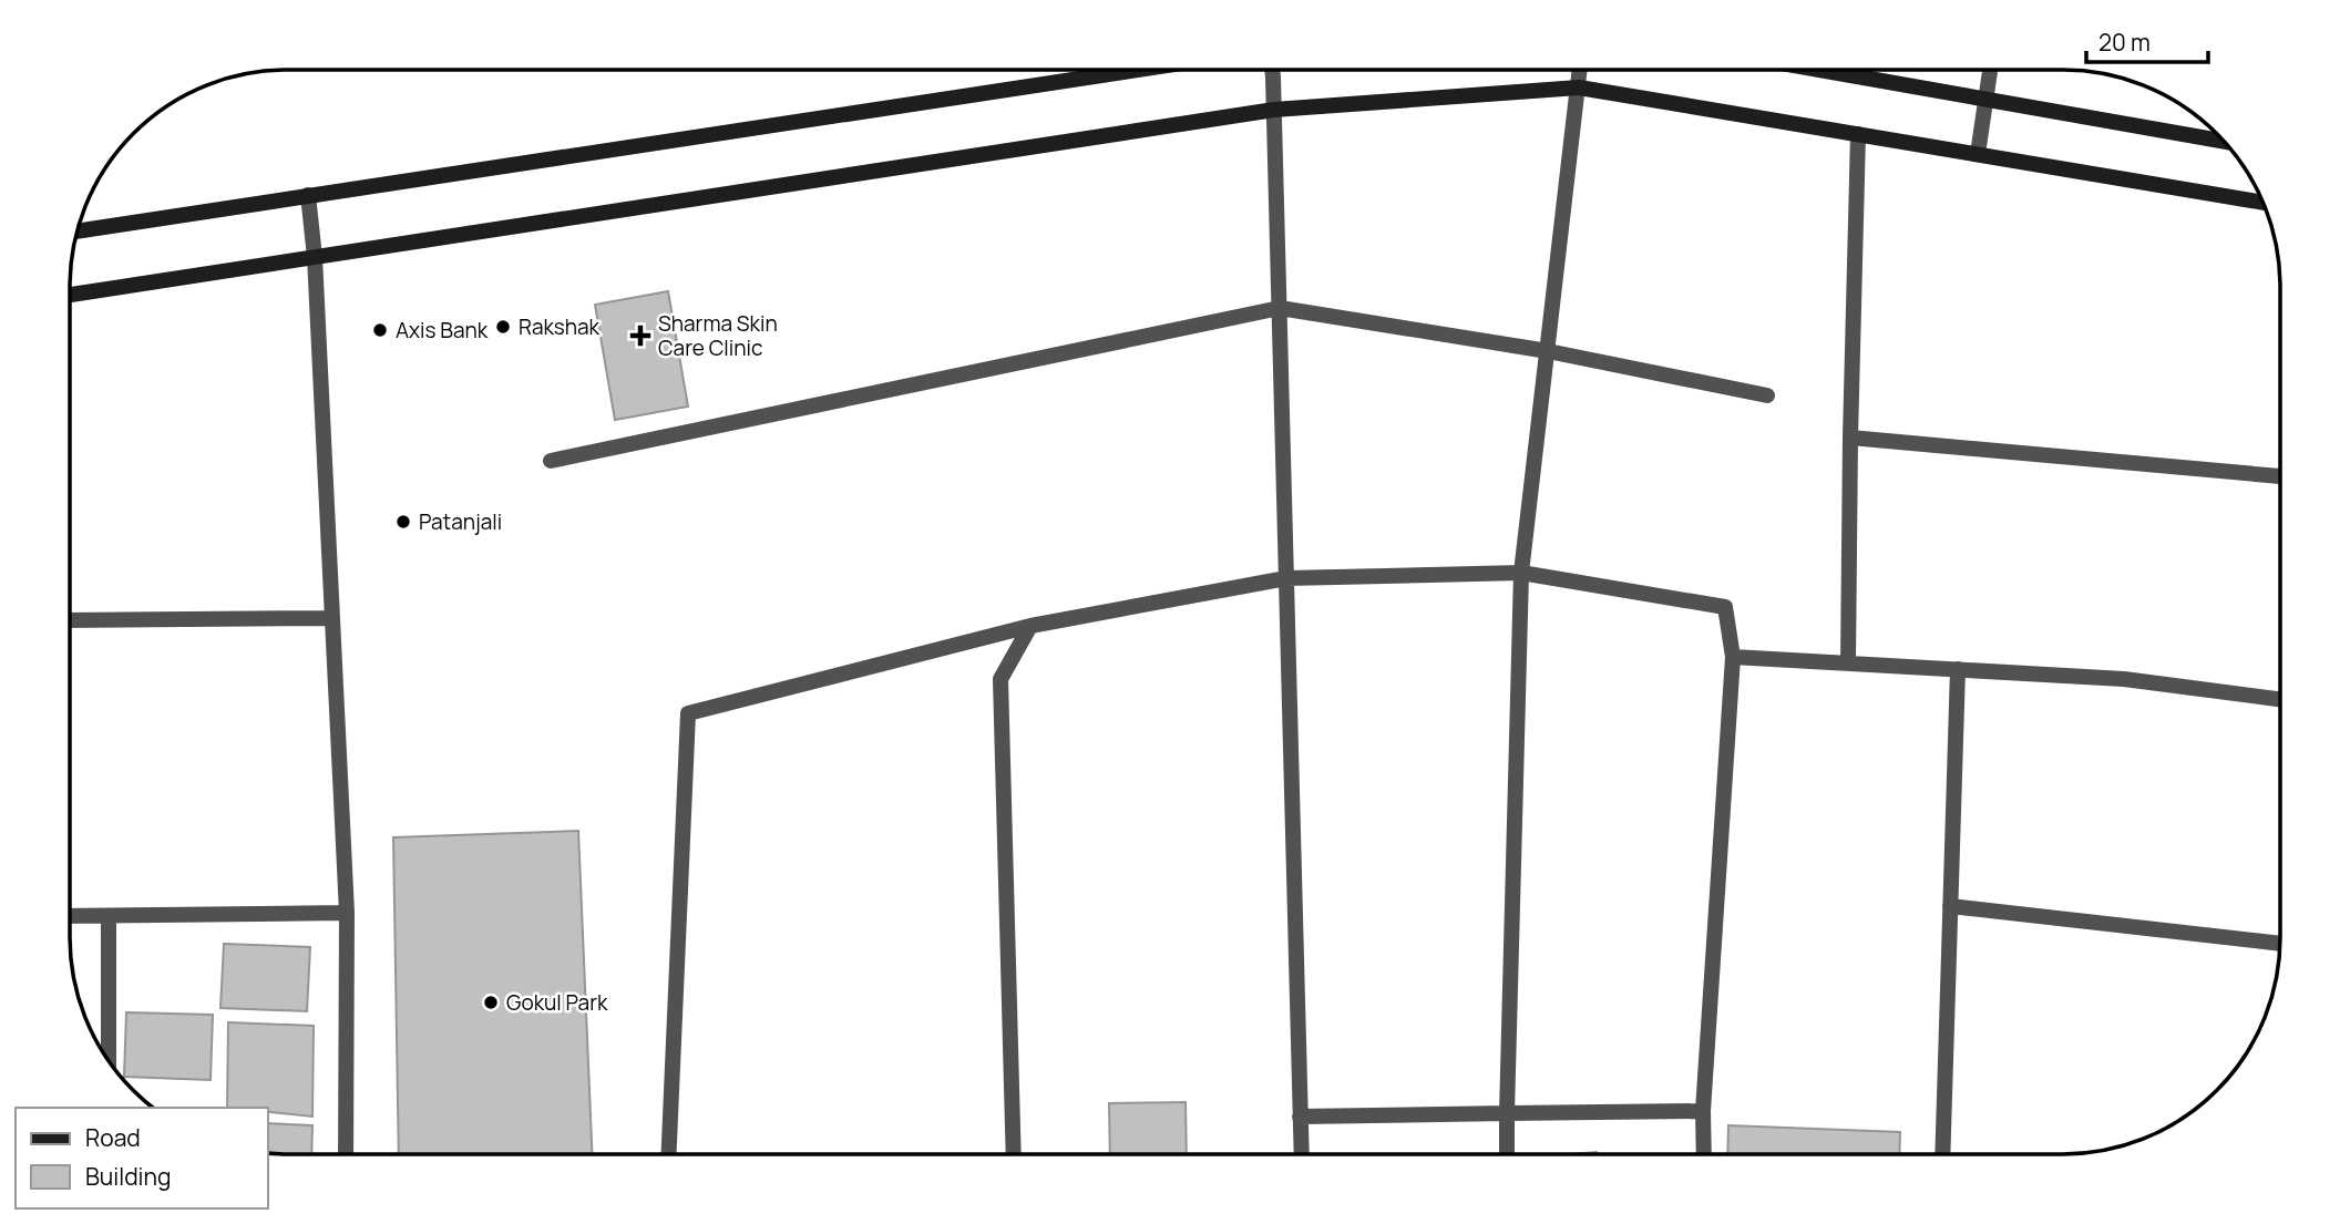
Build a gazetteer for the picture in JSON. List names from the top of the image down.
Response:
{
  "places": {
    "other": [
      "Rakshak",
      "Axis Bank",
      "Patanjali",
      "Gokul Park"
    ],
    "health": ["Sharma Skin Care Clinic"]
  },
  "legend": ["Road", "Building"],
  "scale_bar": "20 m"
}
